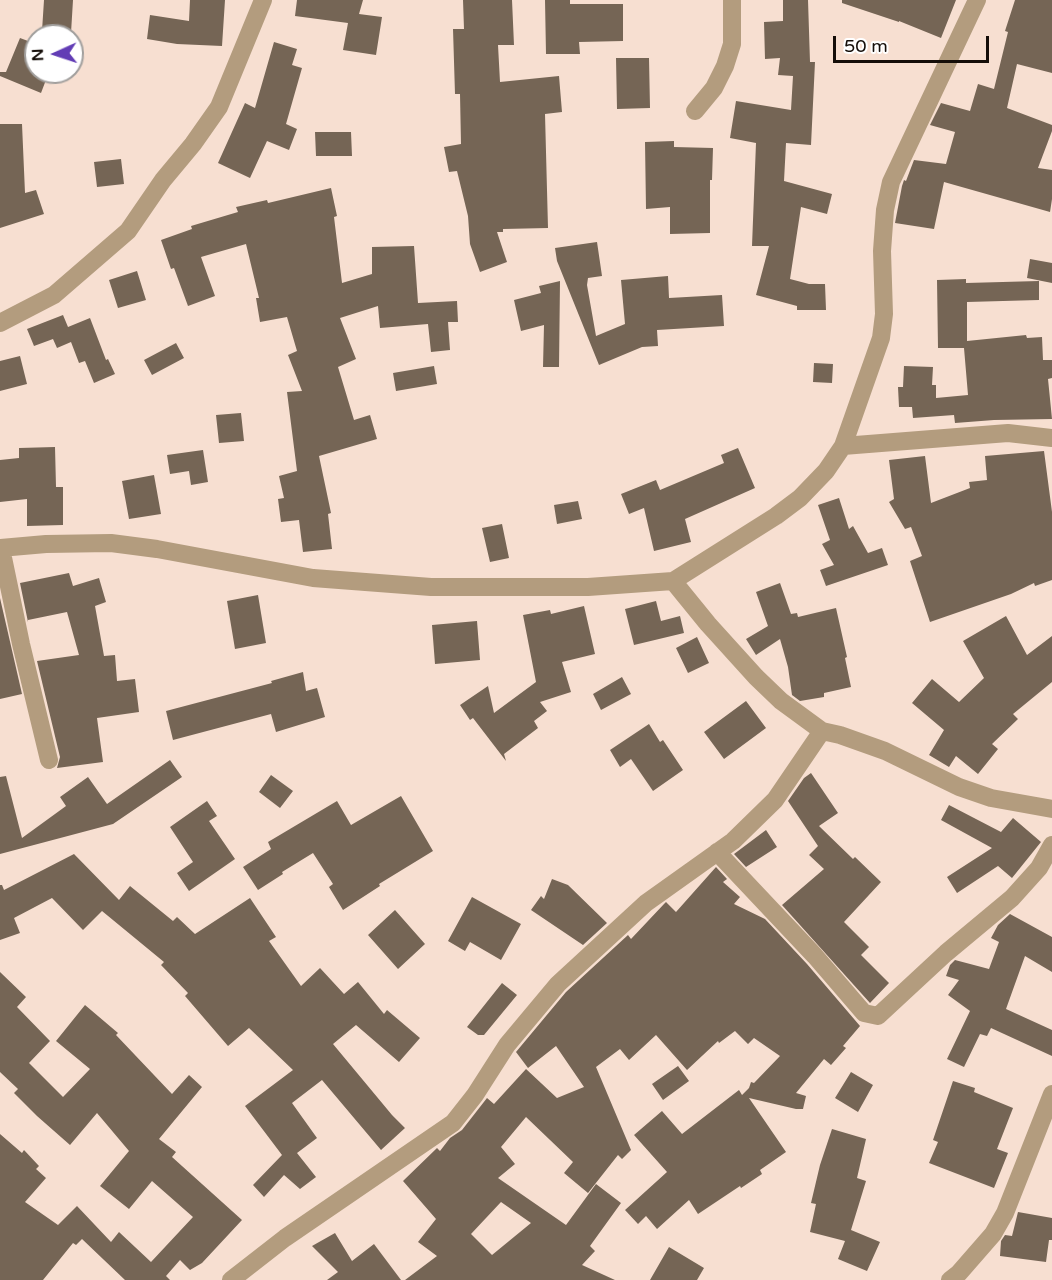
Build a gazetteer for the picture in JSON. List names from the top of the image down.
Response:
{
  "scale_bar": "50 m",
  "north": "left"
}
